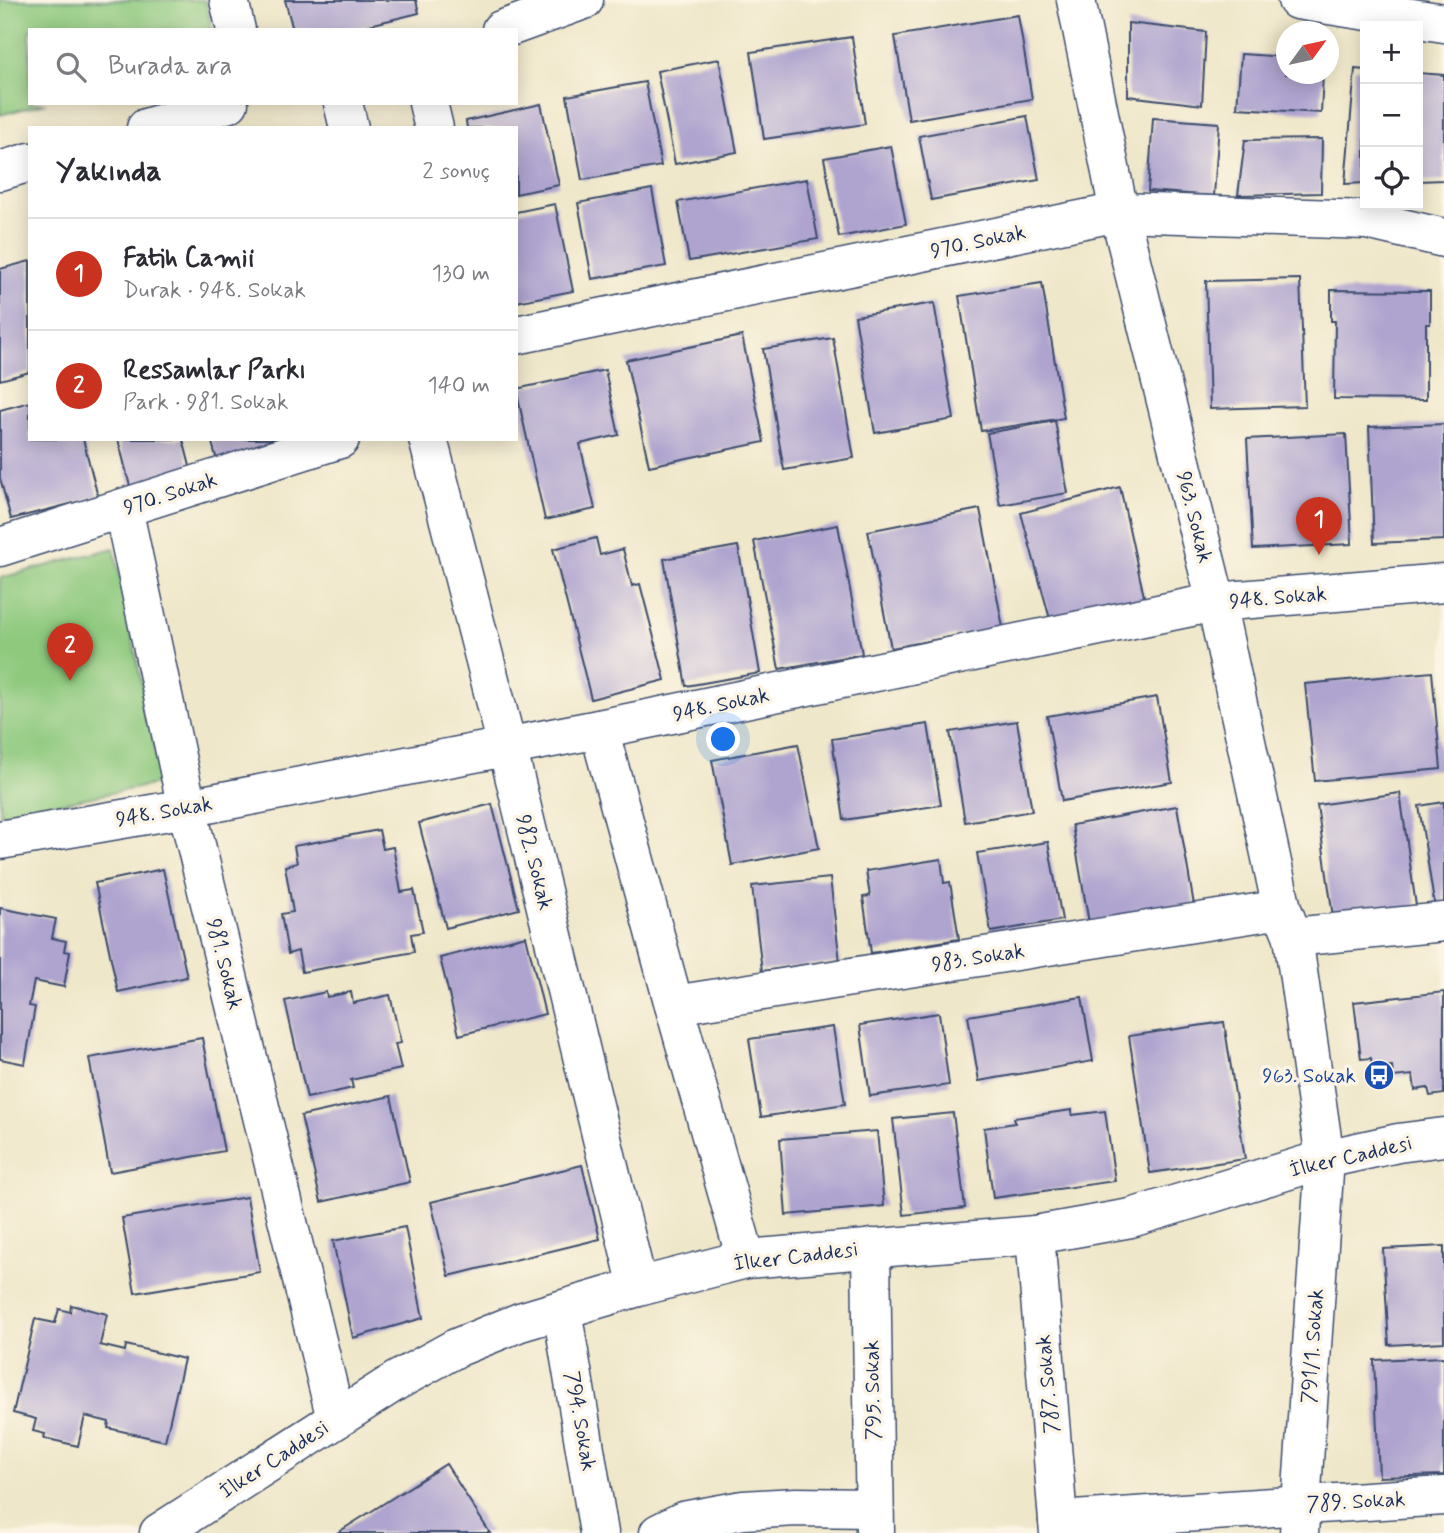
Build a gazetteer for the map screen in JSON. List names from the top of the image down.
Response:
{
  "streets": {
    "street": [
      "970. Sokak",
      "963. Sokak",
      "948. Sokak",
      "982. Sokak",
      "983. Sokak",
      "981. Sokak",
      "İlker Caddesi",
      "791/1. Sokak",
      "787. Sokak",
      "795. Sokak",
      "794. Sokak",
      "789. Sokak"
    ]
  },
  "crossings": [
    ["970. Sokak", "963. Sokak"],
    ["970. Sokak", "981. Sokak"],
    ["963. Sokak", "948. Sokak"],
    ["963. Sokak", "983. Sokak"],
    ["963. Sokak", "İlker Caddesi"],
    ["963. Sokak", "791/1. Sokak"],
    ["948. Sokak", "982. Sokak"],
    ["948. Sokak", "981. Sokak"],
    ["982. Sokak", "İlker Caddesi"],
    ["981. Sokak", "İlker Caddesi"],
    ["İlker Caddesi", "791/1. Sokak"],
    ["İlker Caddesi", "787. Sokak"],
    ["İlker Caddesi", "795. Sokak"],
    ["İlker Caddesi", "794. Sokak"],
    ["791/1. Sokak", "789. Sokak"],
    ["787. Sokak", "789. Sokak"]
  ],
  "places": {
    "bus stop": ["963. Sokak"]
  },
  "north": "top right",
  "page": {
    "map_buttons": ["+", "−"],
    "search": "Burada ara",
    "heading": ["Yakında", "2 sonuç"],
    "list": [
      {
        "mark": "1",
        "name": "Fatih Camii",
        "note": "Durak · 948. Sokak",
        "value": "130 m"
      },
      {
        "mark": "2",
        "name": "Ressamlar Parkı",
        "note": "Park · 981. Sokak",
        "value": "140 m"
      }
    ],
    "pins": ["1", "2"]
  }
}
